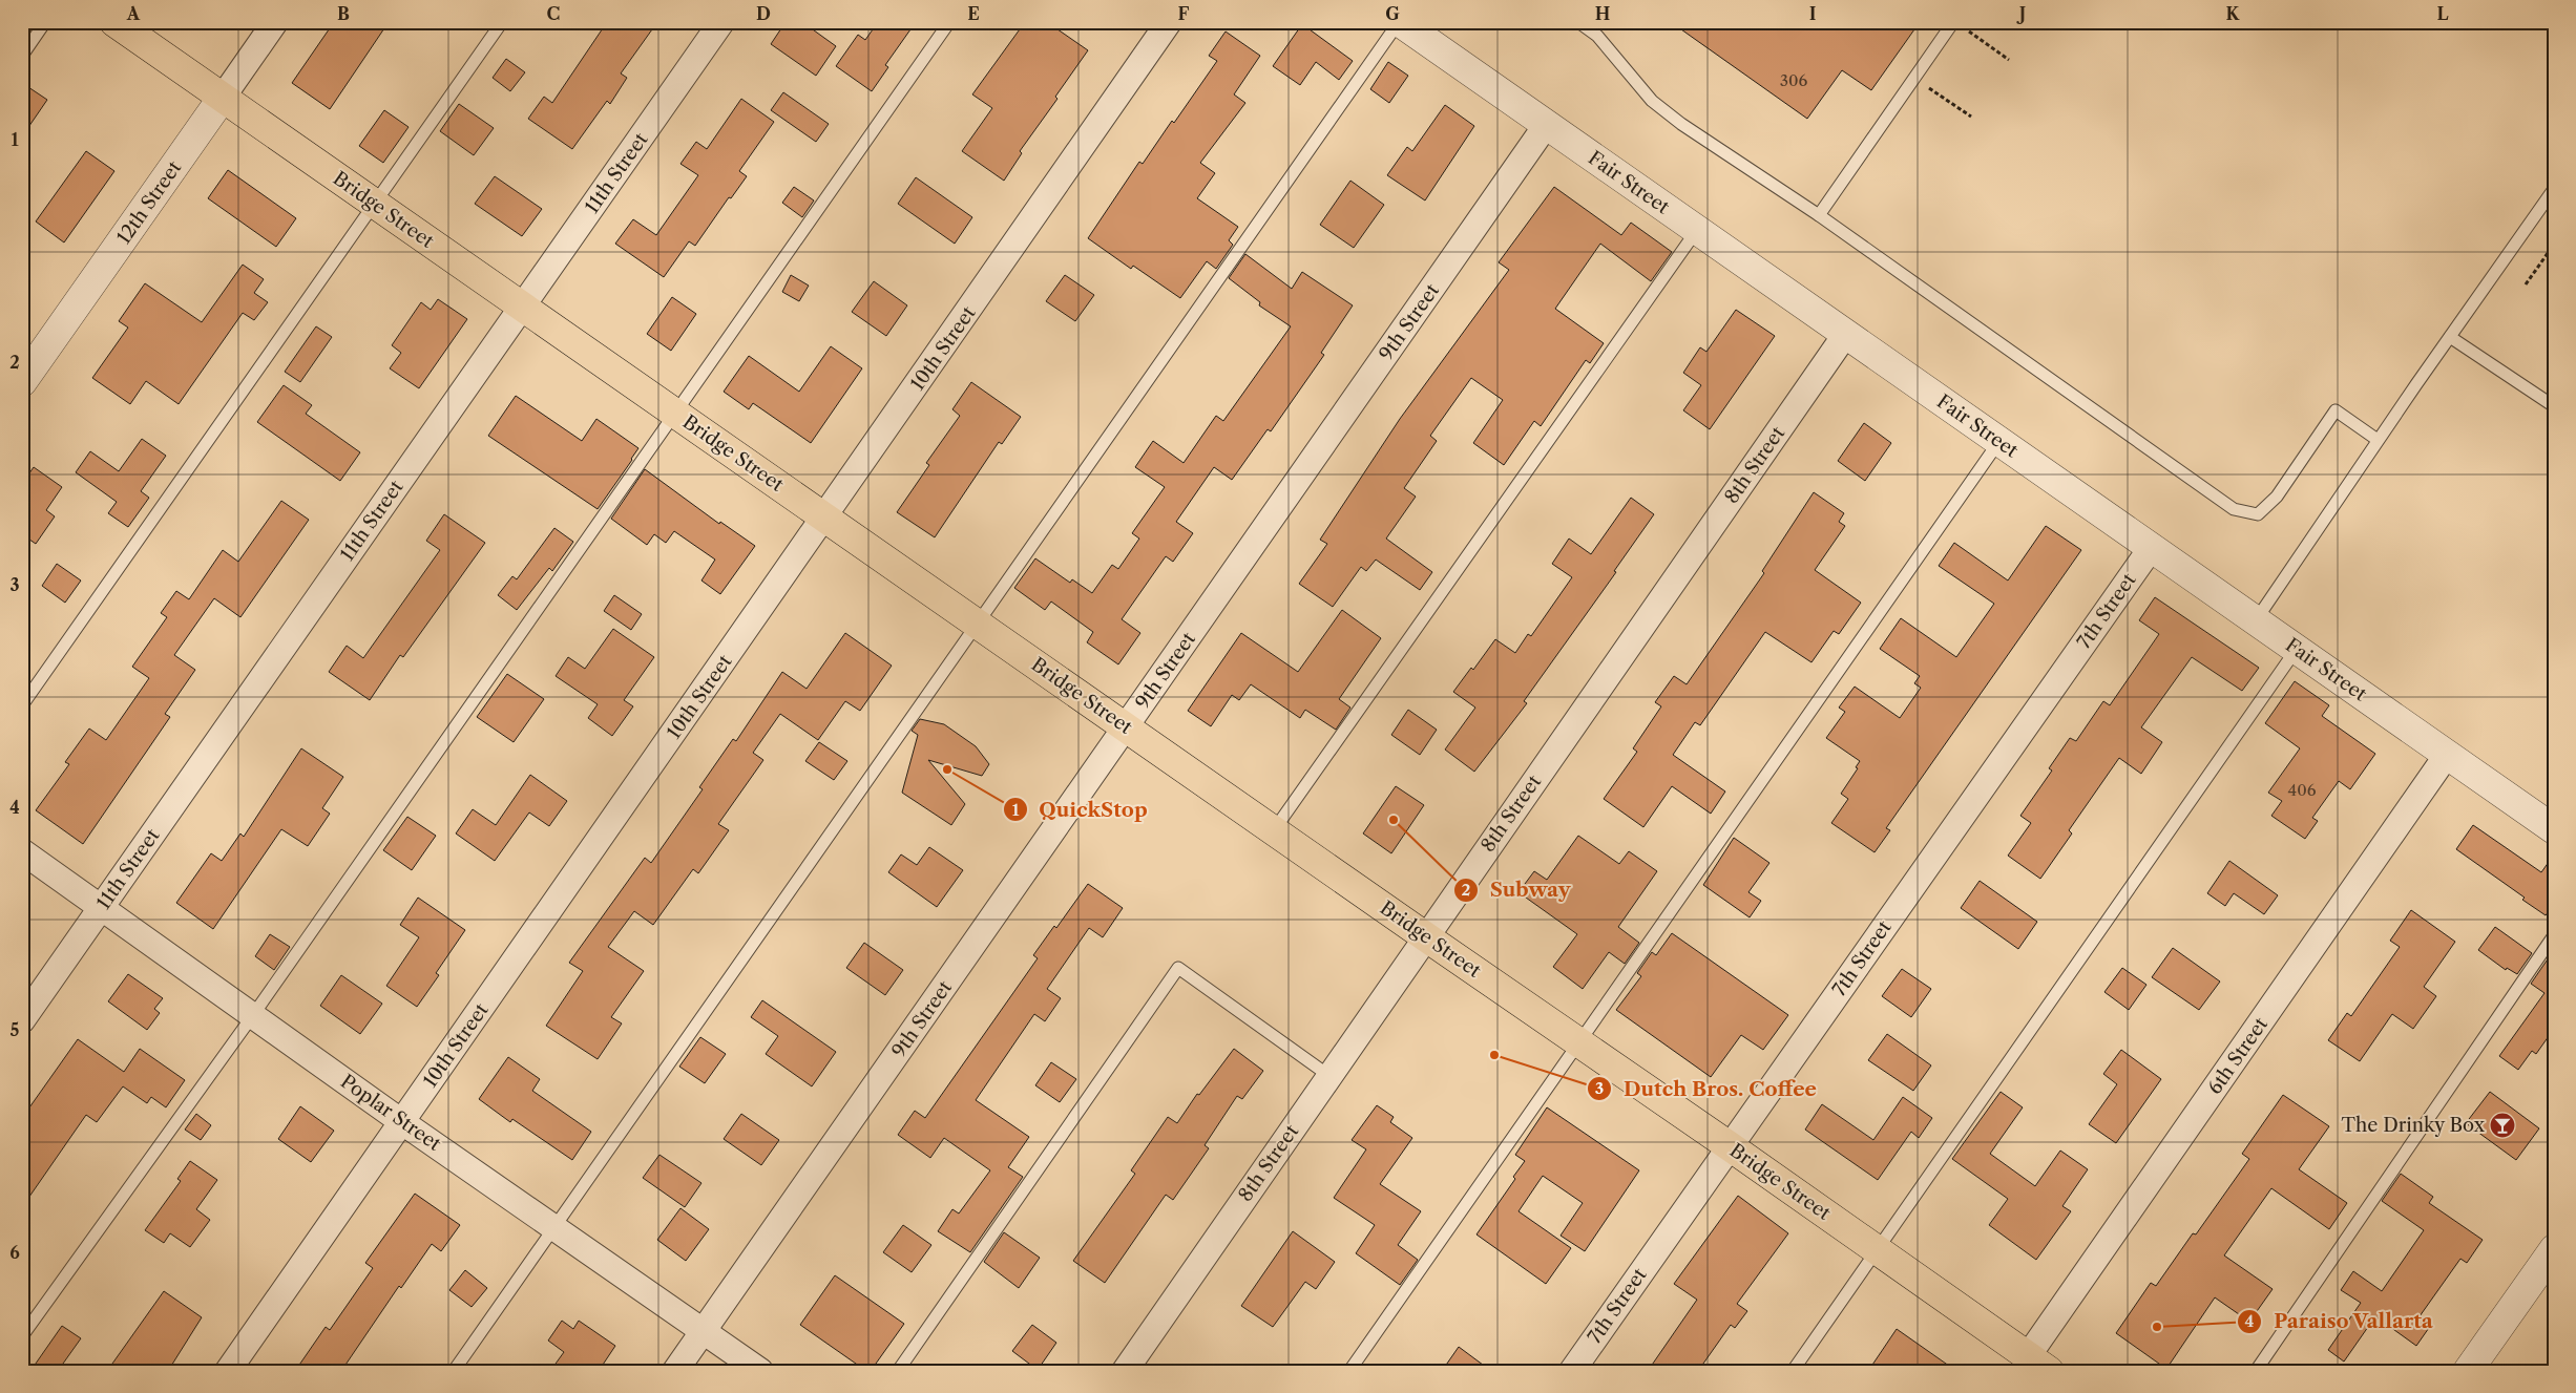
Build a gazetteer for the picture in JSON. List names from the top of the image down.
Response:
{
  "streets": {
    "highway": ["Bridge Street"],
    "street": [
      "11th Street",
      "Fair Street",
      "12th Street",
      "9th Street",
      "10th Street",
      "8th Street",
      "7th Street",
      "6th Street",
      "Poplar Street"
    ]
  },
  "crossings": [
    ["11th Street", "Bridge Street"],
    ["11th Street", "Poplar Street"],
    ["Fair Street", "9th Street"],
    ["Fair Street", "8th Street"],
    ["Fair Street", "7th Street"],
    ["Fair Street", "6th Street"],
    ["12th Street", "Bridge Street"],
    ["Bridge Street", "9th Street"],
    ["Bridge Street", "10th Street"],
    ["Bridge Street", "8th Street"],
    ["Bridge Street", "7th Street"],
    ["Bridge Street", "6th Street"],
    ["9th Street", "Poplar Street"],
    ["10th Street", "Poplar Street"]
  ],
  "places": {
    "other": [
      "QuickStop",
      "Subway",
      "Dutch Bros. Coffee",
      "Paraiso Vallarta"
    ],
    "bar": ["The Drinky Box"]
  },
  "house_numbers": ["306", "406"],
  "grid": {
    "columns": [
      "A",
      "B",
      "C",
      "D",
      "E",
      "F",
      "G",
      "H",
      "I",
      "J",
      "K",
      "L"
    ],
    "rows": [
      "1",
      "2",
      "3",
      "4",
      "5",
      "6"
    ]
  }
}
